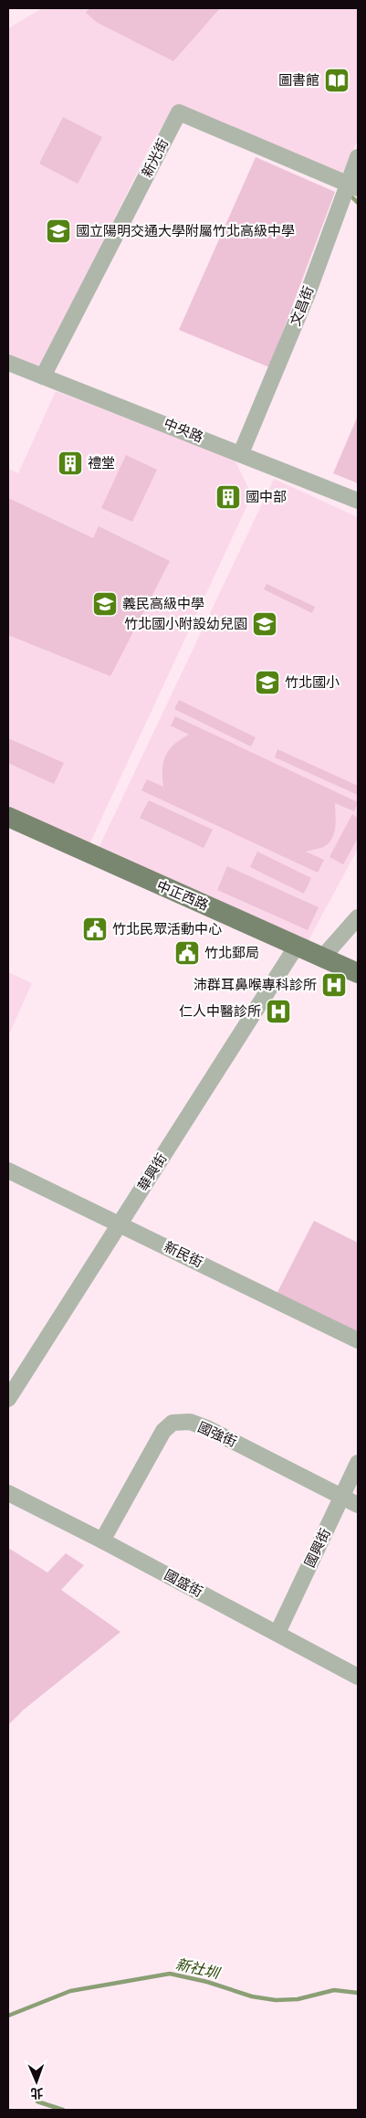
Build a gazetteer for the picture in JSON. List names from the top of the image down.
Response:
{
  "streets": {
    "main road": ["中正西路"],
    "street": [
      "新光街",
      "文昌街",
      "中央路",
      "華興街",
      "新民街",
      "國強街",
      "國興街",
      "國盛街"
    ]
  },
  "crossings": [
    ["新光街", "文昌街"],
    ["新光街", "中央路"],
    ["文昌街", "中央路"],
    ["中正西路", "華興街"],
    ["華興街", "新民街"],
    ["國強街", "國興街"],
    ["國強街", "國盛街"],
    ["國興街", "國盛街"]
  ],
  "water": ["新社圳"],
  "places": {
    "library": ["圖書館"],
    "school or university": [
      "國立陽明交通大學附屬竹北高級中學",
      "義民高級中學",
      "竹北國小附設幼兒園",
      "竹北國小"
    ],
    "building": ["禮堂", "國中部"],
    "public building": ["竹北民眾活動中心", "竹北郵局"],
    "hospital": ["沛群耳鼻喉專科診所", "仁人中醫診所"]
  },
  "north": "bottom"
}
